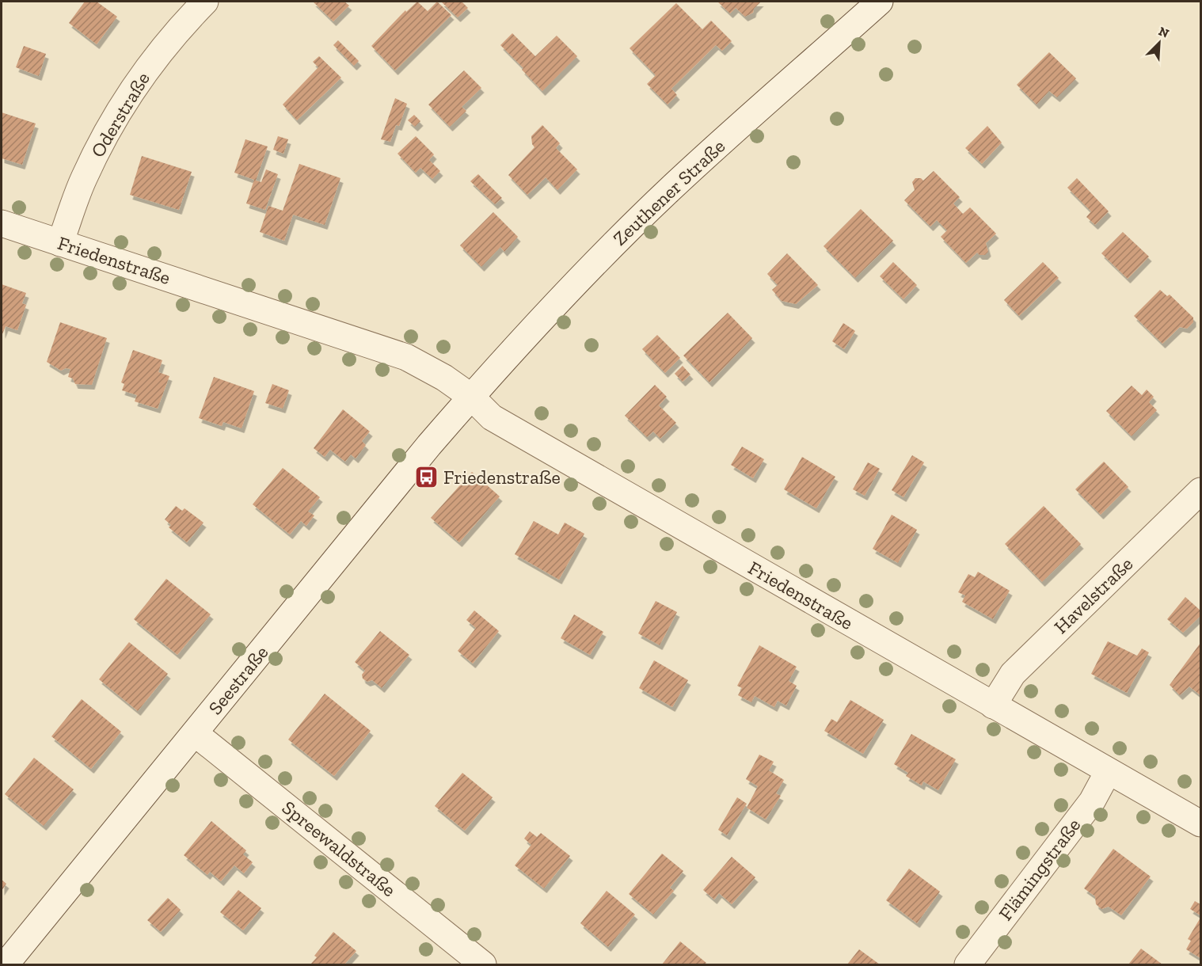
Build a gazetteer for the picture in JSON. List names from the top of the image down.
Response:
{
  "streets": {
    "street": [
      "Oderstraße",
      "Zeuthener Straße",
      "Friedenstraße",
      "Havelstraße",
      "Seestraße",
      "Spreewaldstraße",
      "Flämingstraße"
    ]
  },
  "crossings": [
    ["Oderstraße", "Friedenstraße"],
    ["Zeuthener Straße", "Friedenstraße"],
    ["Zeuthener Straße", "Seestraße"],
    ["Friedenstraße", "Havelstraße"],
    ["Friedenstraße", "Seestraße"],
    ["Friedenstraße", "Flämingstraße"],
    ["Seestraße", "Spreewaldstraße"]
  ],
  "places": {
    "bus stop": ["Friedenstraße"]
  },
  "north": "top right"
}
